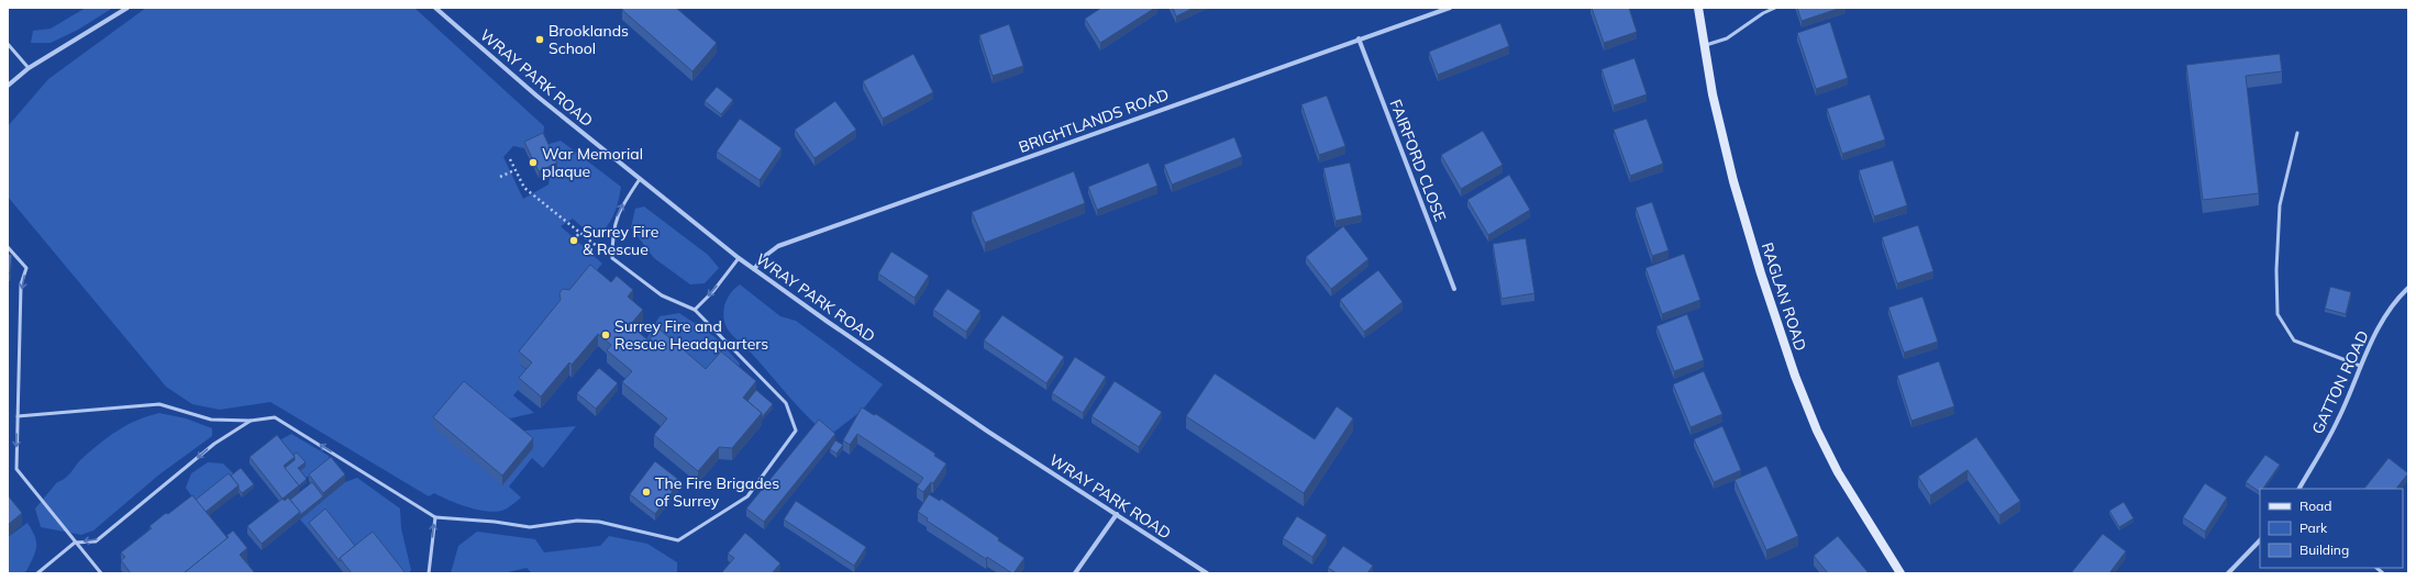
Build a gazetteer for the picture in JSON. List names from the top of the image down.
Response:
{
  "streets": {
    "street": [
      "WRAY PARK ROAD",
      "BRIGHTLANDS ROAD",
      "FAIRFORD CLOSE",
      "RAGLAN ROAD",
      "GATTON ROAD"
    ]
  },
  "crossings": [
    ["WRAY PARK ROAD", "BRIGHTLANDS ROAD"],
    ["BRIGHTLANDS ROAD", "FAIRFORD CLOSE"]
  ],
  "places": [
    "Brooklands School",
    "War Memorial plaque",
    "Surrey Fire & Rescue",
    "Surrey Fire and Rescue Headquarters",
    "The Fire Brigades of Surrey"
  ],
  "legend": ["Road", "Park", "Building"]
}
